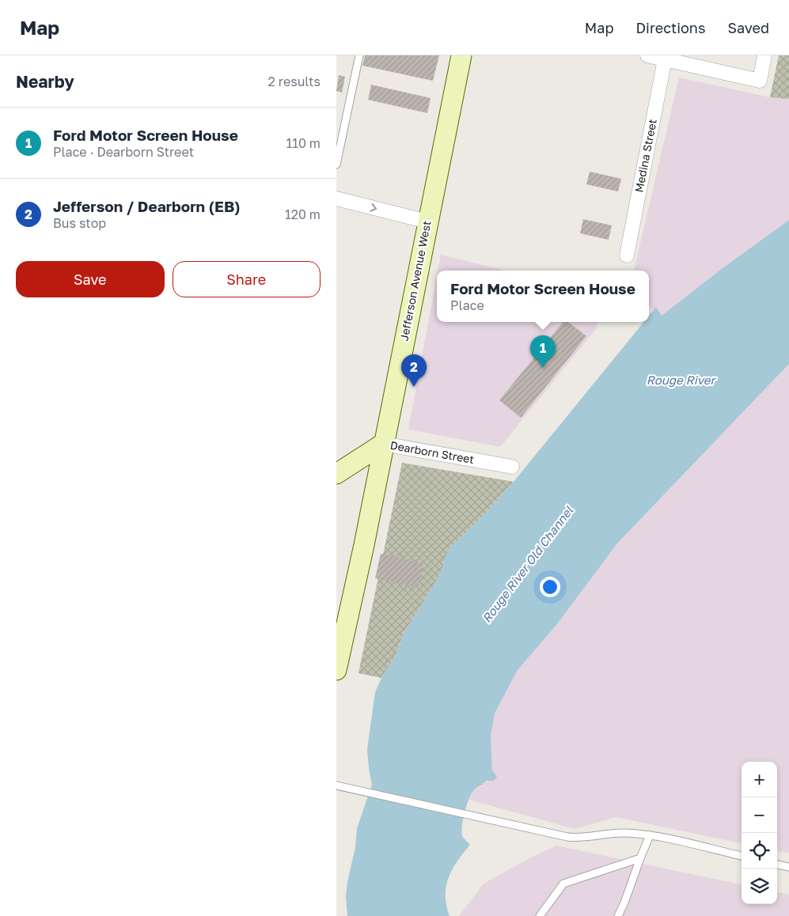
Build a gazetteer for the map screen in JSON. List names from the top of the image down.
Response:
{
  "streets": {
    "main road": ["Jefferson Avenue West", "Dearborn Street"],
    "street": ["Medina Street"]
  },
  "crossings": [
    ["Jefferson Avenue West", "Dearborn Street"]
  ],
  "water": ["Rouge River", "Rouge River Old Channel"],
  "page": {
    "header": "Map",
    "nav": ["Map", "Directions", "Saved"],
    "heading": ["Nearby", "2 results"],
    "list": [
      {
        "mark": "1",
        "name": "Ford Motor Screen House",
        "note": "Place · Dearborn Street",
        "value": "110 m"
      },
      {
        "mark": "2",
        "name": "Jefferson / Dearborn (EB)",
        "note": "Bus stop",
        "value": "120 m"
      }
    ],
    "buttons": ["Save", "Share"],
    "popup": ["Ford Motor Screen House", "Place"],
    "pins": ["1", "2"],
    "map_buttons": ["+", "−"]
  }
}
